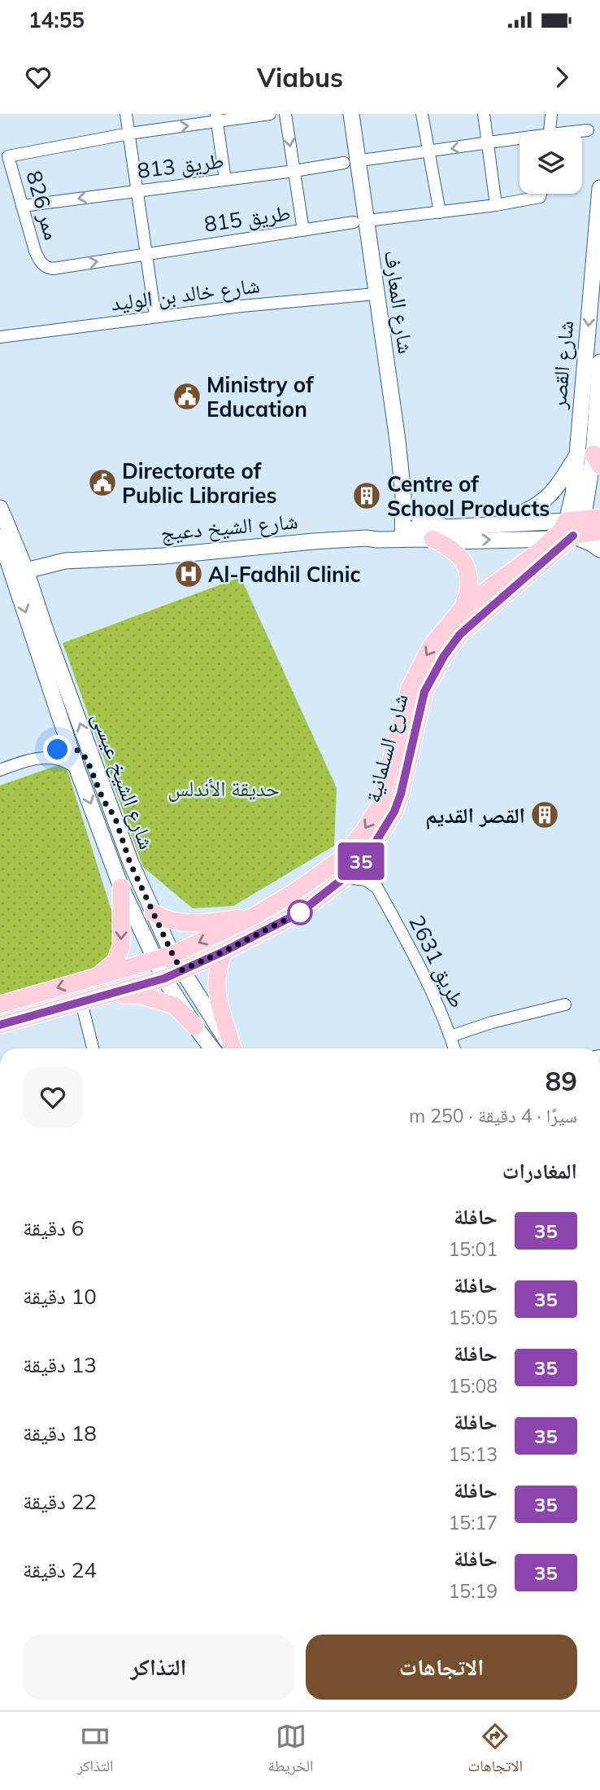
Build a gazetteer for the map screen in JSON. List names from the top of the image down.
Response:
{
  "streets": {
    "main road": ["شارع الشيخ دعيج", "شارع السلمانية"],
    "street": [
      "طريق 813",
      "ممر 826",
      "طريق 815",
      "شارع خالد بن الوليد",
      "شارع المعارف",
      "شارع القصر",
      "شارع الشيخ عيسى",
      "طريق 2631"
    ]
  },
  "crossings": [
    ["طريق 813", "ممر 826"],
    ["طريق 813", "شارع المعارف"],
    ["ممر 826", "طريق 815"],
    ["طريق 815", "شارع المعارف"],
    ["شارع خالد بن الوليد", "شارع المعارف"],
    ["شارع المعارف", "شارع الشيخ دعيج"],
    ["شارع القصر", "شارع الشيخ دعيج"],
    ["شارع القصر", "شارع السلمانية"],
    ["شارع الشيخ دعيج", "شارع السلمانية"],
    ["شارع الشيخ دعيج", "شارع الشيخ عيسى"],
    ["شارع السلمانية", "شارع الشيخ عيسى"],
    ["شارع السلمانية", "طريق 2631"]
  ],
  "parks": ["حديقة الأندلس"],
  "places": {
    "public building": ["Ministry of Education", "Directorate of Public Libraries"],
    "building": ["Centre of School Products", "القصر القديم"],
    "hospital": ["Al-Fadhil Clinic"]
  },
  "lines": ["bus line 35"],
  "page": {
    "status": "14:55",
    "header": "Viabus",
    "on_map": "35",
    "heading": [
      ["89", "سيرًا · 4 دقيقة · 250 m"],
      "المغادرات"
    ],
    "list": [
      {
        "mark": "35",
        "name": "حافلة",
        "note": "15:01",
        "value": "6 دقيقة"
      },
      {
        "mark": "35",
        "name": "حافلة",
        "note": "15:05",
        "value": "10 دقيقة"
      },
      {
        "mark": "35",
        "name": "حافلة",
        "note": "15:08",
        "value": "13 دقيقة"
      },
      {
        "mark": "35",
        "name": "حافلة",
        "note": "15:13",
        "value": "18 دقيقة"
      },
      {
        "mark": "35",
        "name": "حافلة",
        "note": "15:17",
        "value": "22 دقيقة"
      },
      {
        "mark": "35",
        "name": "حافلة",
        "note": "15:19",
        "value": "24 دقيقة"
      }
    ],
    "buttons": ["الاتجاهات", "التذاكر"],
    "tabs": ["الاتجاهات", "الخريطة", "التذاكر"]
  }
}
